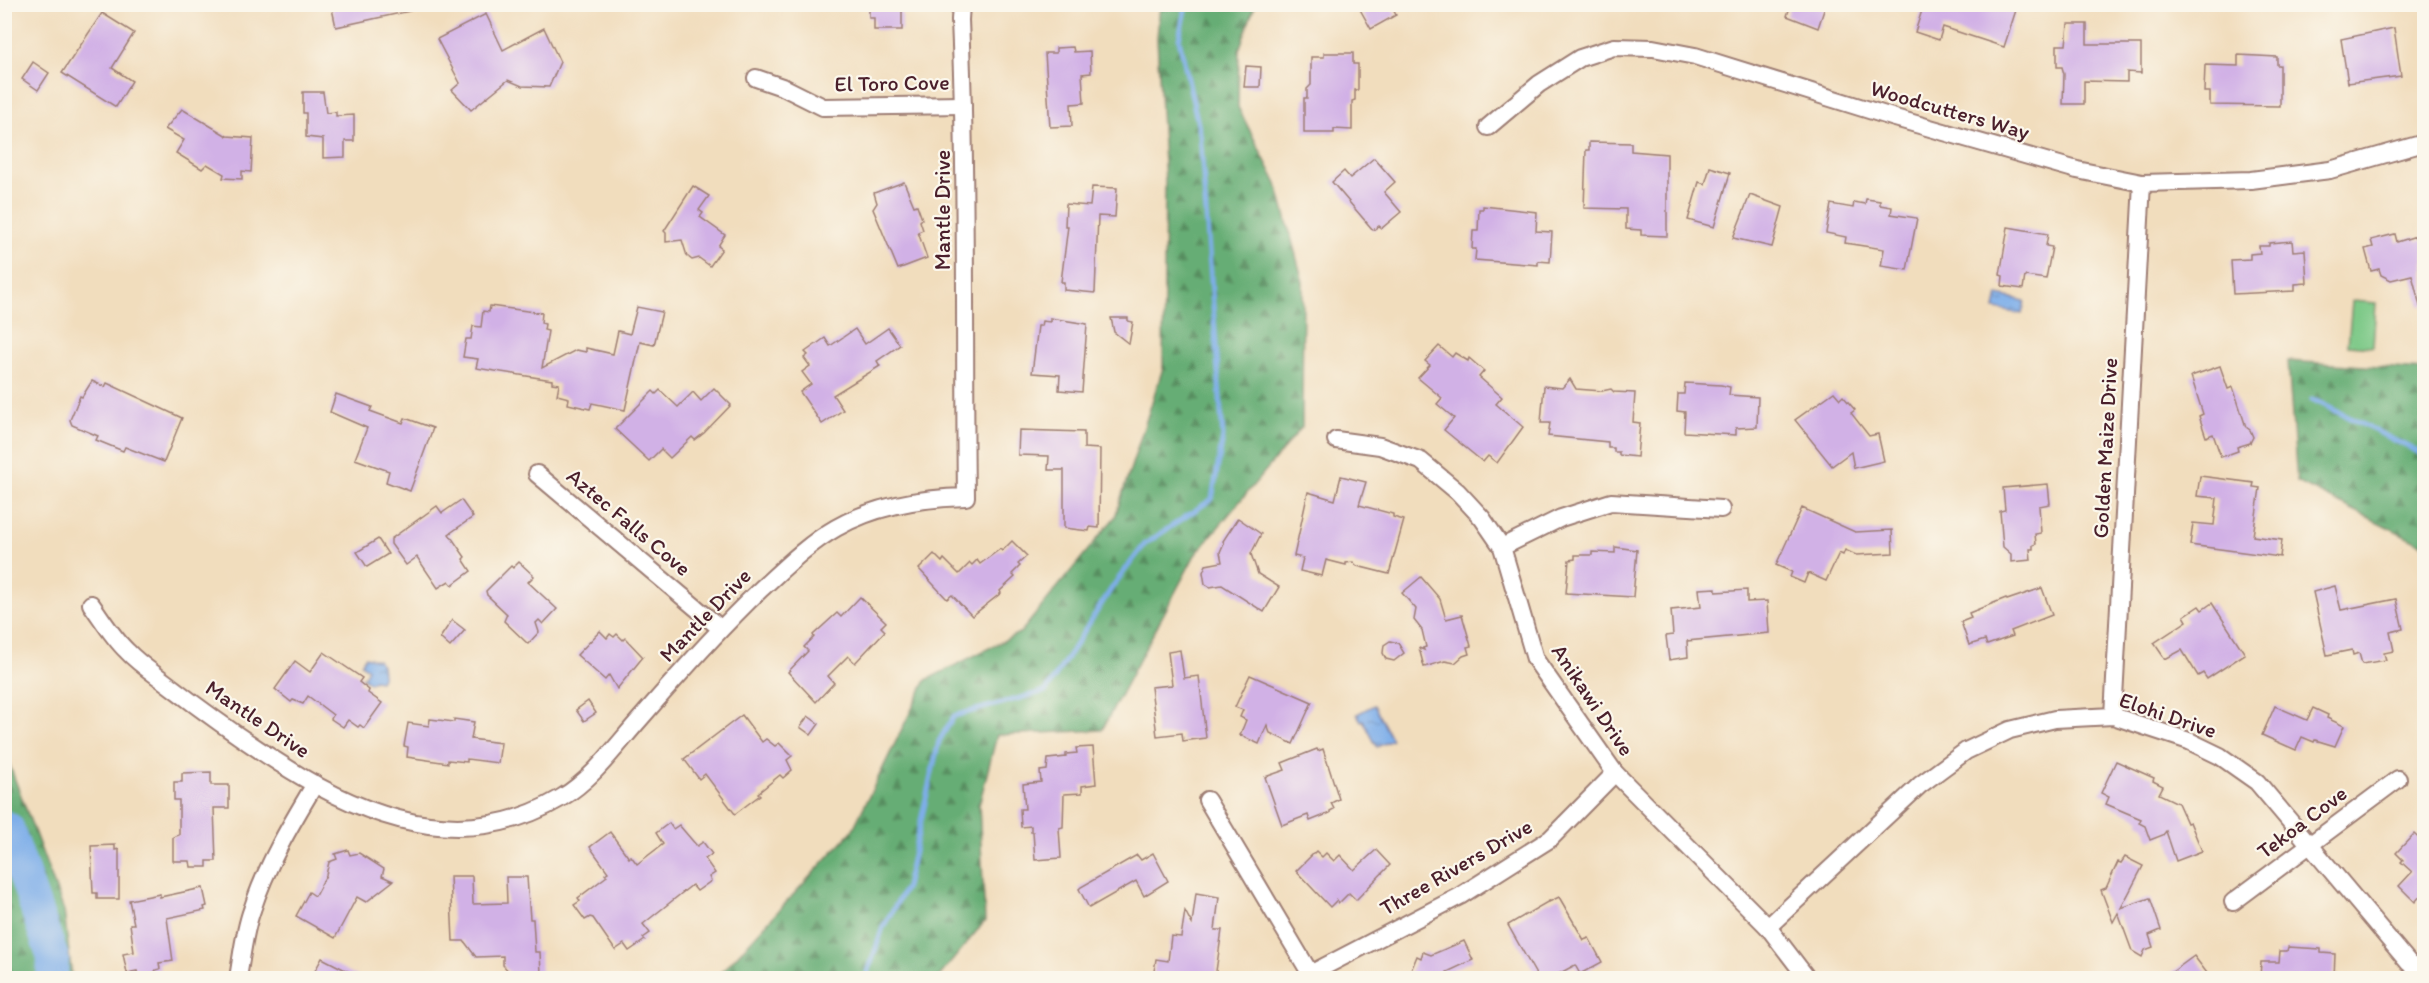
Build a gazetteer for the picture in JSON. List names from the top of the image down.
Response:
{
  "streets": {
    "street": [
      "El Toro Cove",
      "Woodcutters Way",
      "Mantle Drive",
      "Golden Maize Drive",
      "Aztec Falls Cove",
      "Anikawi Drive",
      "Elohi Drive",
      "Tekoa Cove",
      "Three Rivers Drive"
    ]
  },
  "crossings": [
    ["El Toro Cove", "Mantle Drive"],
    ["Woodcutters Way", "Golden Maize Drive"],
    ["Mantle Drive", "Aztec Falls Cove"],
    ["Golden Maize Drive", "Elohi Drive"],
    ["Anikawi Drive", "Elohi Drive"],
    ["Anikawi Drive", "Three Rivers Drive"],
    ["Elohi Drive", "Tekoa Cove"]
  ]
}
